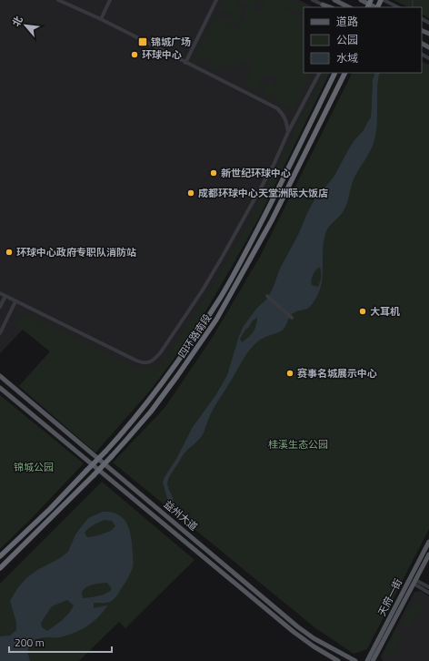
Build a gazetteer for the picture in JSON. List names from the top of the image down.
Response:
{
  "streets": {
    "highway": ["四环路南段"],
    "main road": ["益州大道", "天府一街"]
  },
  "parks": ["桂溪生态公园", "锦城公园"],
  "places": {
    "transit": ["锦城广场"],
    "other": [
      "环球中心",
      "新世纪环球中心",
      "成都环球中心天堂洲际大饭店",
      "环球中心政府专职队消防站",
      "大耳机",
      "赛事名城展示中心"
    ]
  },
  "legend": ["道路", "公园", "水域"],
  "scale_bar": "200 m",
  "north": "top left"
}
